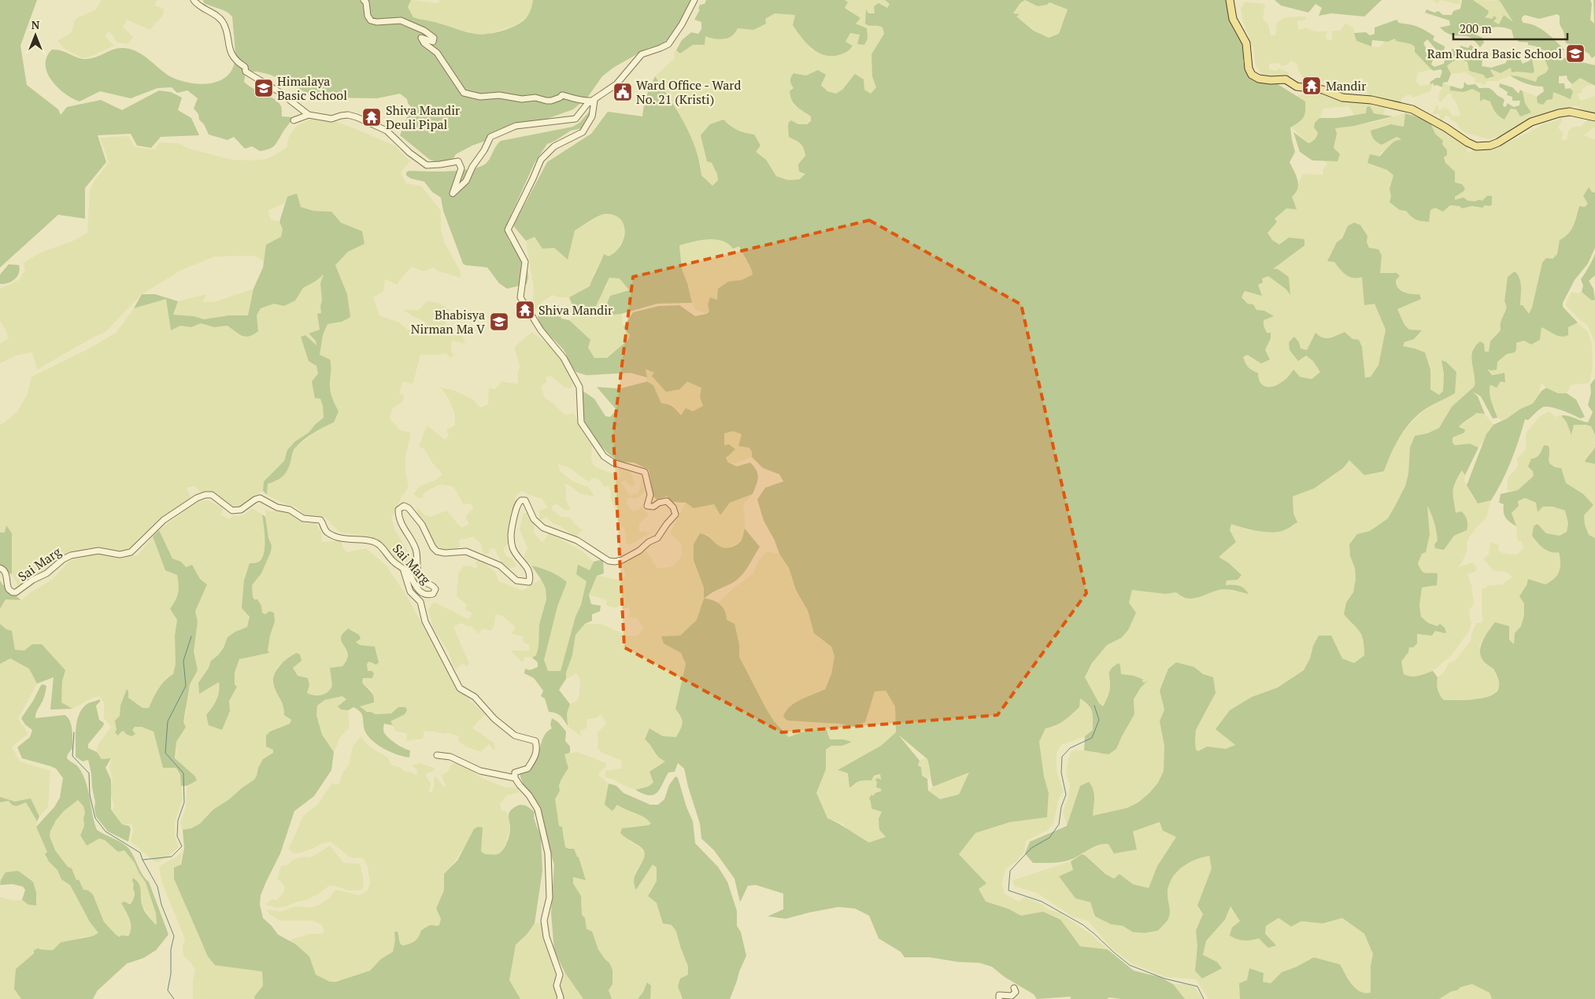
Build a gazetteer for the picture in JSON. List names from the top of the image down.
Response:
{
  "streets": {
    "street": ["Sai Marg"]
  },
  "places": {
    "school or university": ["Ram Rudra Basic School", "Himalaya Basic School", "Bhabisya Nirman Ma V"],
    "temple": ["Mandir", "Shiva Mandir Deuli Pipal", "Shiva Mandir"],
    "public building": ["Ward Office - Ward No. 21 (Kristi)"]
  },
  "scale_bar": "200 m",
  "north": "top"
}
